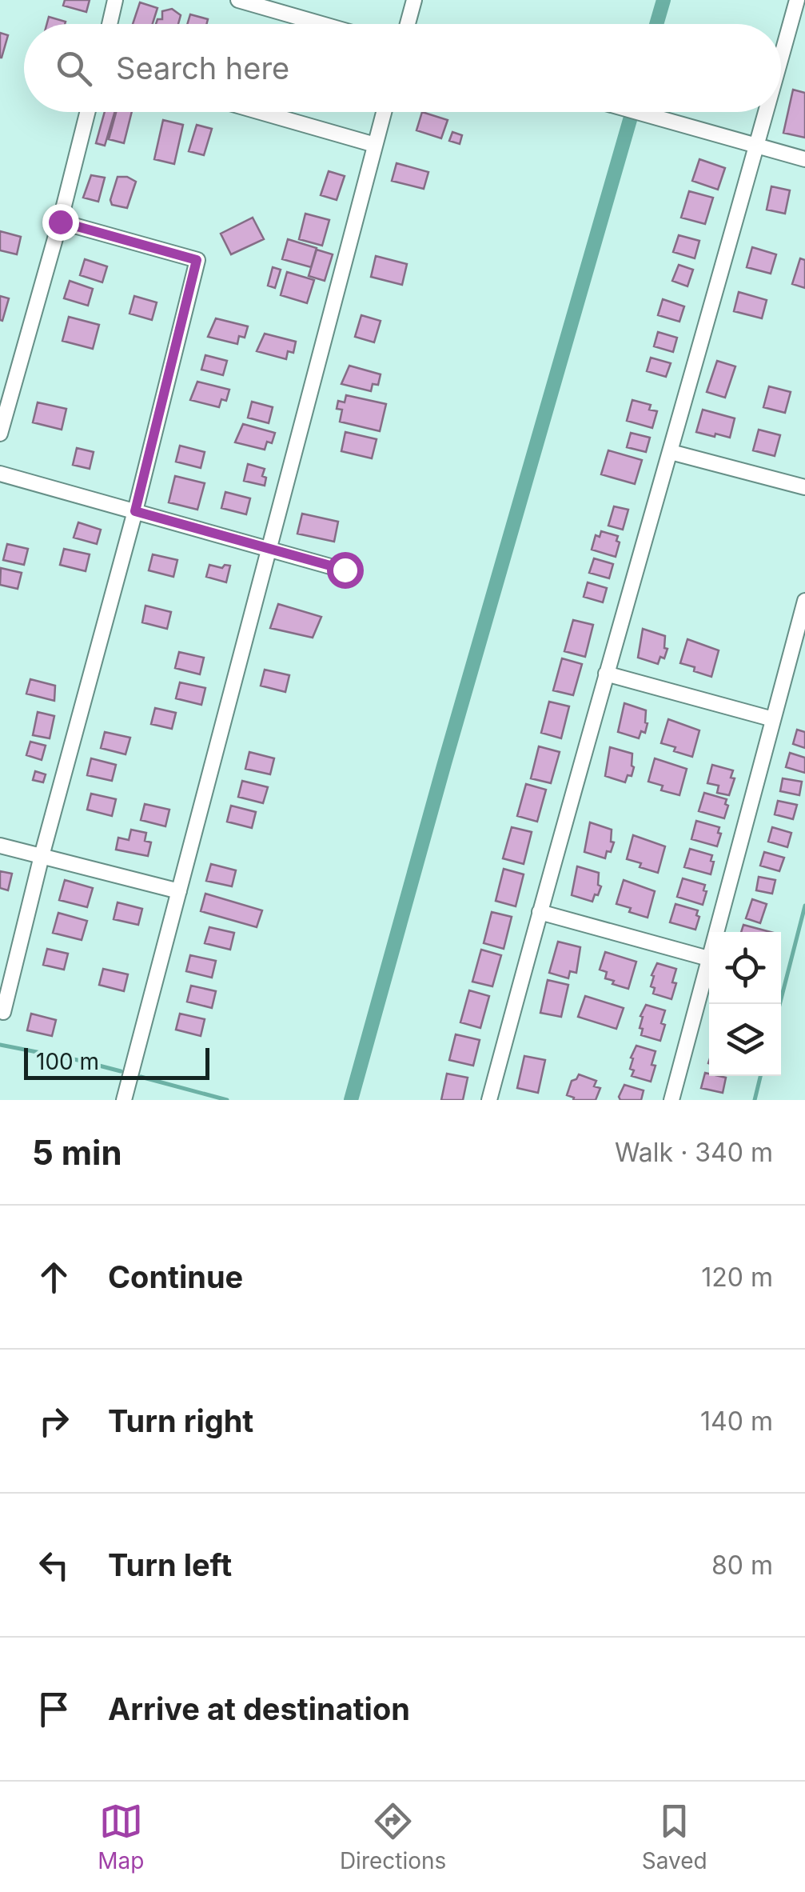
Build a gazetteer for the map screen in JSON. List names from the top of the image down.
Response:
{
  "scale_bar": "100 m",
  "page": {
    "search": "Search here",
    "scale": "100 m",
    "heading": ["5 min", "Walk · 340 m"],
    "list": [
      ["Continue", "120 m"],
      ["Turn right", "140 m"],
      ["Turn left", "80 m"],
      "Arrive at destination"
    ],
    "nav": ["Map", "Directions", "Saved"]
  }
}
